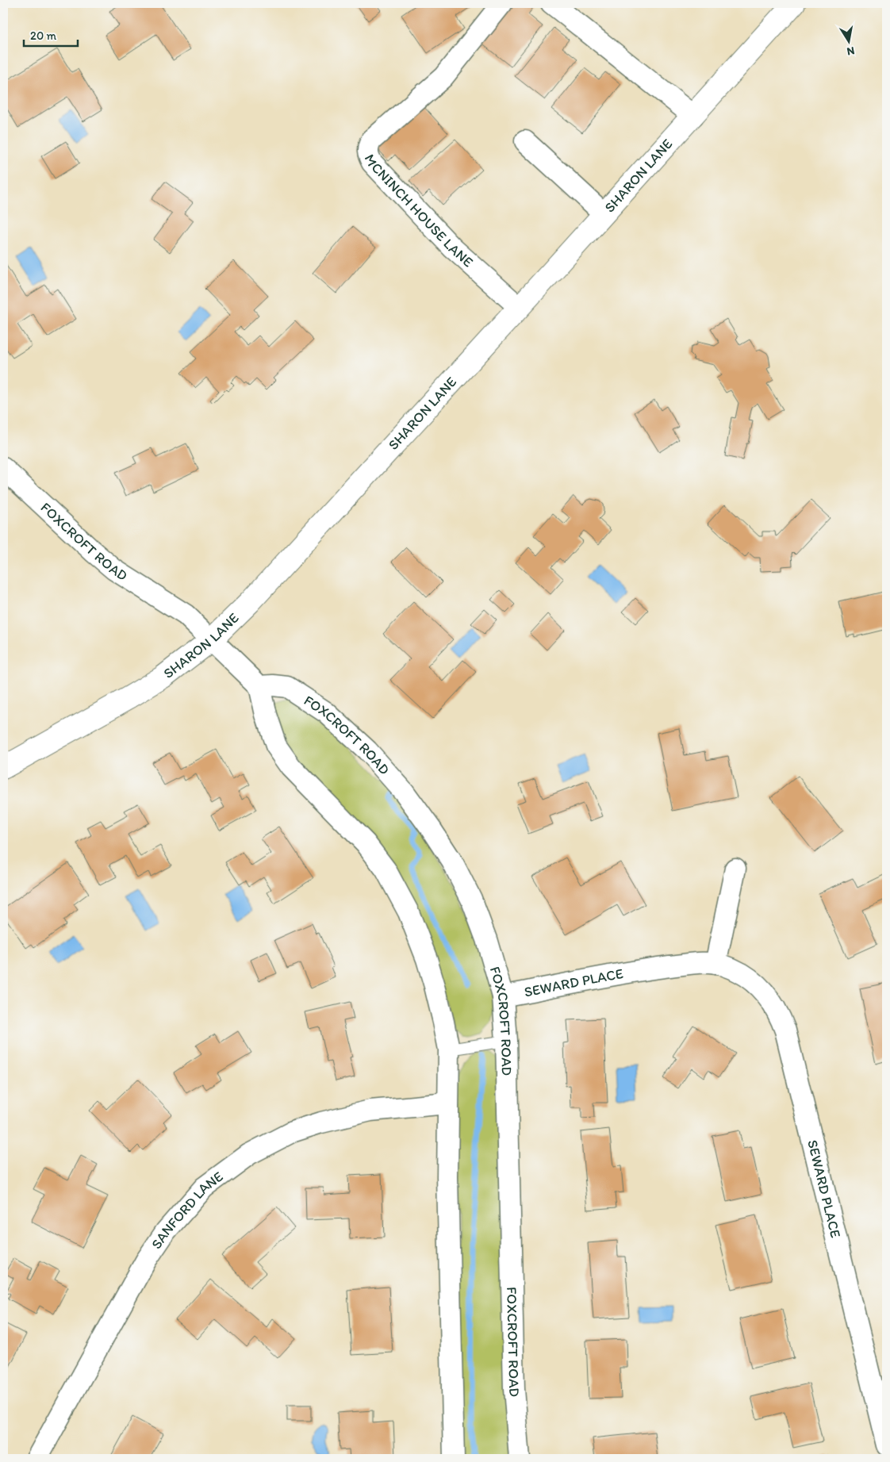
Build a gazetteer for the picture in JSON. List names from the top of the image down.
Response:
{
  "streets": {
    "main road": ["SHARON LANE"],
    "street": [
      "MCNINCH HOUSE LANE",
      "FOXCROFT ROAD",
      "SEWARD PLACE",
      "SANFORD LANE"
    ]
  },
  "crossings": [
    ["SHARON LANE", "MCNINCH HOUSE LANE"],
    ["SHARON LANE", "FOXCROFT ROAD"],
    ["FOXCROFT ROAD", "SEWARD PLACE"]
  ],
  "scale_bar": "20 m",
  "north": "bottom"
}
